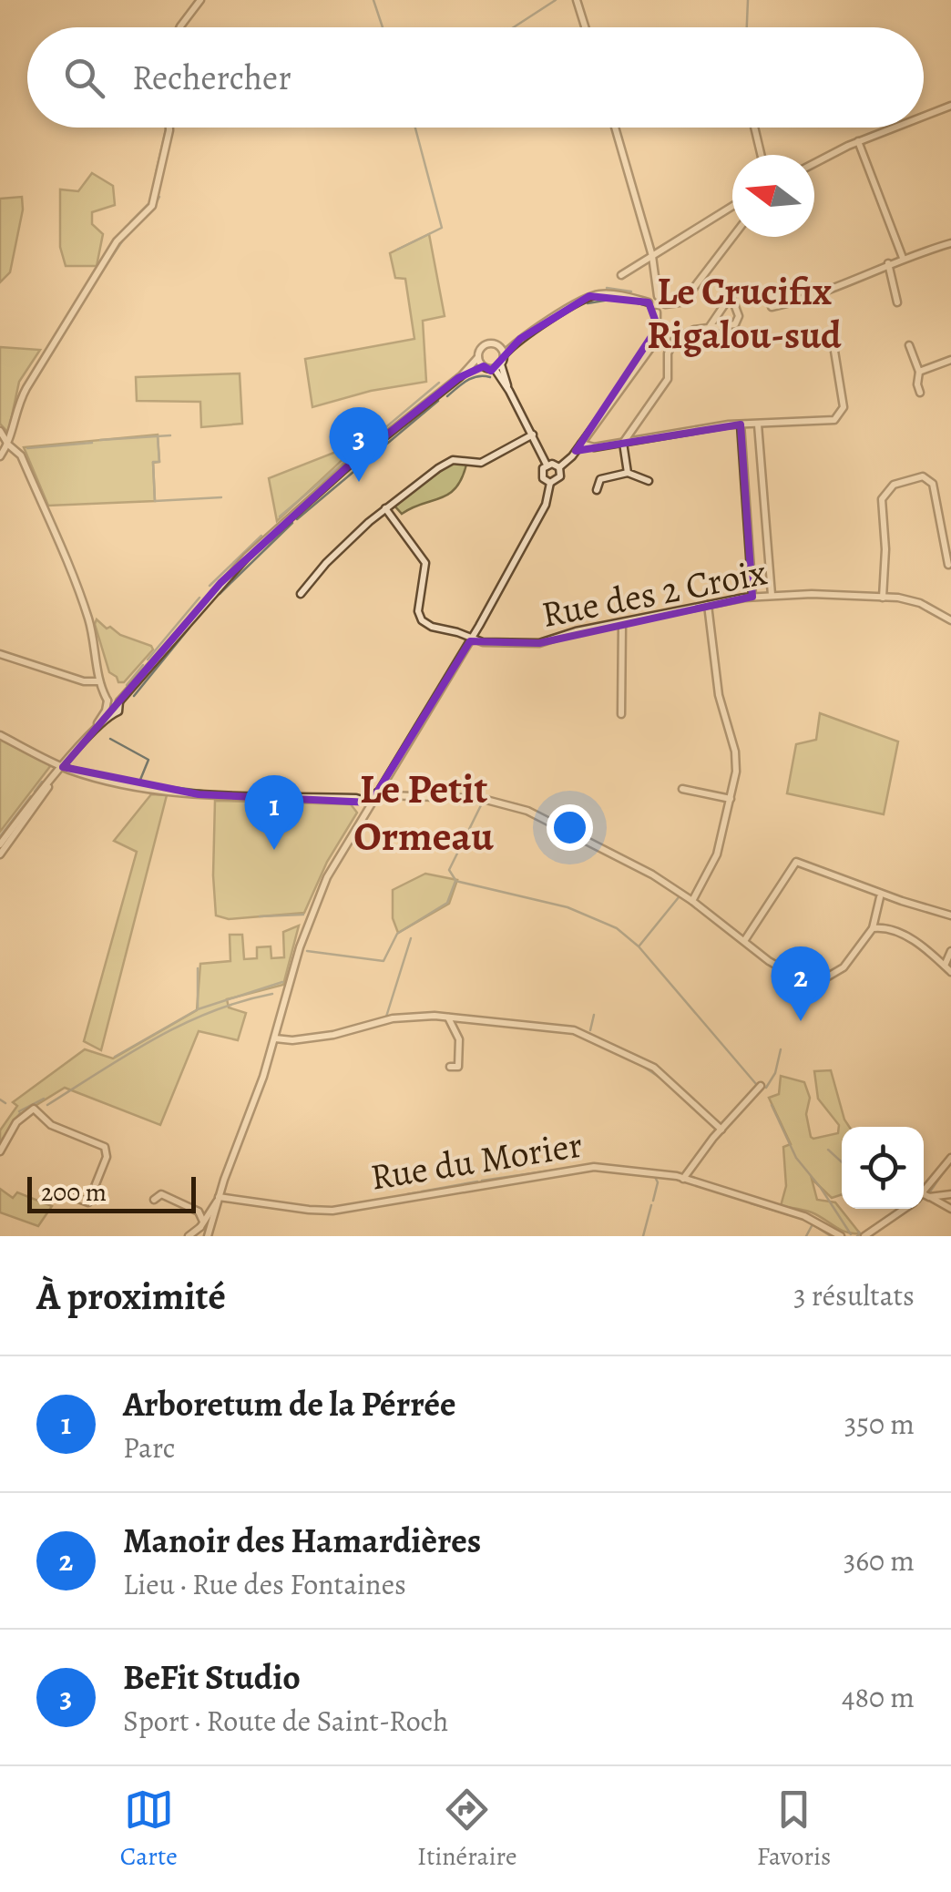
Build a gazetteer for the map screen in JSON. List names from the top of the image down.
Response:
{
  "streets": {
    "street": ["Rue des 2 Croix", "Rue du Morier"]
  },
  "districts": ["Le Crucifix Rigalou-sud", "Le Petit Ormeau"],
  "scale_bar": "200 m",
  "north": "left",
  "page": {
    "search": "Rechercher",
    "pins": ["3", "1", "2"],
    "scale": "200 m",
    "heading": ["À proximité", "3 résultats"],
    "list": [
      {
        "mark": "1",
        "name": "Arboretum de la Pérrée",
        "note": "Parc",
        "value": "350 m"
      },
      {
        "mark": "2",
        "name": "Manoir des Hamardières",
        "note": "Lieu · Rue des Fontaines",
        "value": "360 m"
      },
      {
        "mark": "3",
        "name": "BeFit Studio",
        "note": "Sport · Route de Saint-Roch",
        "value": "480 m"
      }
    ],
    "nav": ["Carte", "Itinéraire", "Favoris"]
  }
}
